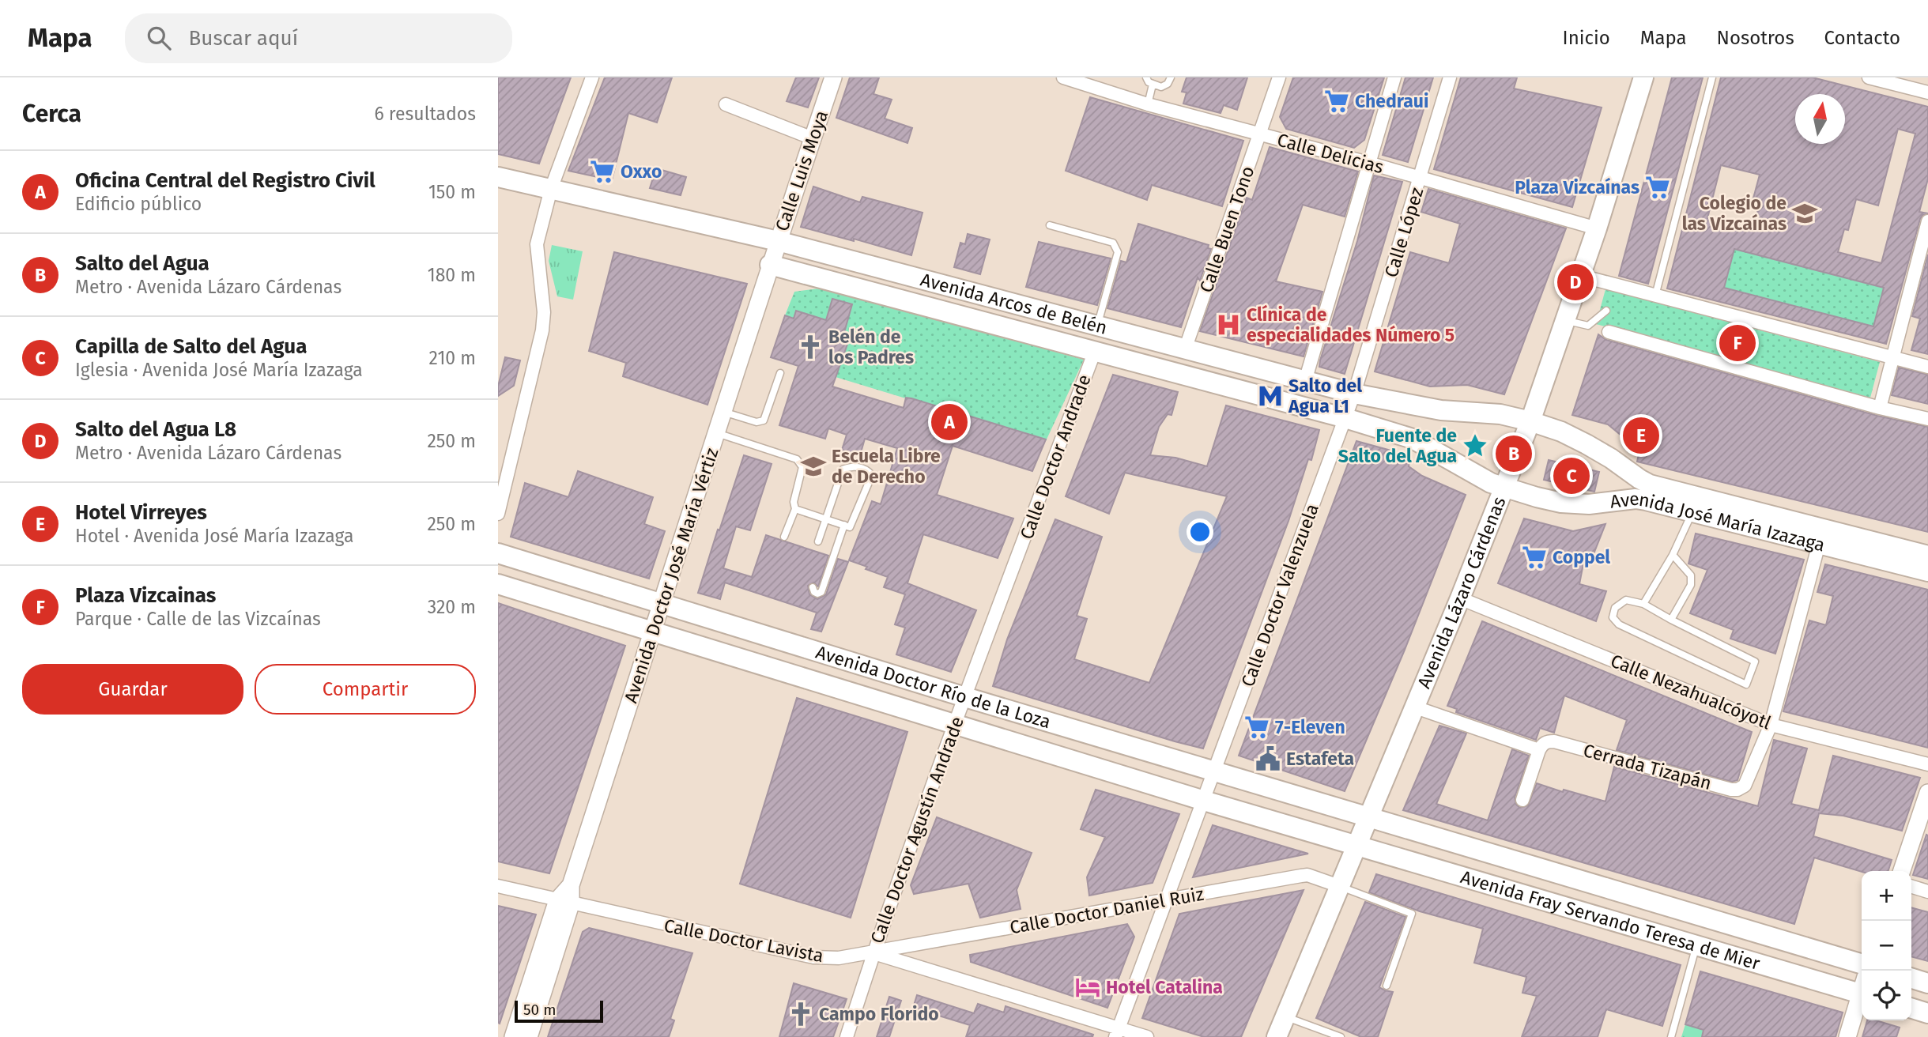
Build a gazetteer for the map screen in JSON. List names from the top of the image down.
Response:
{
  "streets": {
    "main road": [
      "Calle Luis Moya",
      "Avenida Arcos de Belén",
      "Avenida José María Izazaga",
      "Avenida Doctor José María Vértiz",
      "Avenida Lázaro Cárdenas",
      "Avenida Doctor Río de la Loza",
      "Avenida Fray Servando Teresa de Mier"
    ],
    "street": [
      "Calle Delicias",
      "Calle Buen Tono",
      "Calle López",
      "Calle Doctor Andrade",
      "Calle Doctor Valenzuela",
      "Calle Nezahualcóyotl",
      "Cerrada Tizapán",
      "Calle Doctor Agustín Andrade",
      "Calle Doctor Daniel Ruiz",
      "Calle Doctor Lavista"
    ]
  },
  "crossings": [
    ["Calle Delicias", "Calle Buen Tono"],
    ["Calle Delicias", "Calle López"],
    ["Calle Delicias", "Avenida Lázaro Cárdenas"],
    ["Calle Luis Moya", "Avenida Arcos de Belén"],
    ["Calle Luis Moya", "Avenida Doctor José María Vértiz"],
    ["Calle Buen Tono", "Avenida Arcos de Belén"],
    ["Calle López", "Avenida Arcos de Belén"],
    ["Calle López", "Calle Doctor Valenzuela"],
    ["Avenida Arcos de Belén", "Calle Doctor Andrade"],
    ["Avenida Arcos de Belén", "Avenida José María Izazaga"],
    ["Avenida Arcos de Belén", "Avenida Doctor José María Vértiz"],
    ["Avenida Arcos de Belén", "Avenida Lázaro Cárdenas"],
    ["Avenida Arcos de Belén", "Calle Doctor Valenzuela"],
    ["Calle Doctor Andrade", "Calle Doctor Agustín Andrade"],
    ["Avenida José María Izazaga", "Avenida Lázaro Cárdenas"],
    ["Avenida José María Izazaga", "Cerrada Tizapán"],
    ["Avenida Doctor José María Vértiz", "Avenida Doctor Río de la Loza"],
    ["Avenida Doctor José María Vértiz", "Calle Doctor Lavista"],
    ["Avenida Lázaro Cárdenas", "Avenida Doctor Río de la Loza"],
    ["Avenida Lázaro Cárdenas", "Calle Nezahualcóyotl"],
    ["Avenida Lázaro Cárdenas", "Calle Doctor Daniel Ruiz"],
    ["Avenida Lázaro Cárdenas", "Avenida Fray Servando Teresa de Mier"],
    ["Calle Doctor Valenzuela", "Avenida Doctor Río de la Loza"],
    ["Calle Doctor Valenzuela", "Calle Doctor Daniel Ruiz"],
    ["Calle Doctor Valenzuela", "Calle Doctor Lavista"],
    ["Avenida Doctor Río de la Loza", "Calle Doctor Agustín Andrade"],
    ["Avenida Doctor Río de la Loza", "Avenida Fray Servando Teresa de Mier"],
    ["Calle Nezahualcóyotl", "Cerrada Tizapán"],
    ["Calle Doctor Agustín Andrade", "Calle Doctor Daniel Ruiz"],
    ["Calle Doctor Agustín Andrade", "Calle Doctor Lavista"],
    ["Calle Doctor Daniel Ruiz", "Calle Doctor Lavista"]
  ],
  "places": {
    "supermarket": [
      "Chedraui",
      "Oxxo",
      "Plaza Vizcaínas",
      "Coppel",
      "7-Eleven"
    ],
    "school or university": ["Colegio de las Vizcaínas", "Escuela Libre de Derecho"],
    "hospital": ["Clínica de especialidades Número 5"],
    "church": ["Belén de los Padres", "Campo Florido"],
    "metro station": ["Salto del Agua L1"],
    "place": ["Fuente de Salto del Agua"],
    "public building": ["Estafeta"],
    "hotel": ["Hotel Catalina"]
  },
  "scale_bar": "50 m",
  "north": "top",
  "page": {
    "header": "Mapa",
    "search": "Buscar aquí",
    "nav": [
      "Inicio",
      "Mapa",
      "Nosotros",
      "Contacto"
    ],
    "heading": ["Cerca", "6 resultados"],
    "list": [
      {
        "mark": "A",
        "name": "Oficina Central del Registro Civil",
        "note": "Edificio público",
        "value": "150 m"
      },
      {
        "mark": "B",
        "name": "Salto del Agua",
        "note": "Metro · Avenida Lázaro Cárdenas",
        "value": "180 m"
      },
      {
        "mark": "C",
        "name": "Capilla de Salto del Agua",
        "note": "Iglesia · Avenida José María Izazaga",
        "value": "210 m"
      },
      {
        "mark": "D",
        "name": "Salto del Agua L8",
        "note": "Metro · Avenida Lázaro Cárdenas",
        "value": "250 m"
      },
      {
        "mark": "E",
        "name": "Hotel Virreyes",
        "note": "Hotel · Avenida José María Izazaga",
        "value": "250 m"
      },
      {
        "mark": "F",
        "name": "Plaza Vizcainas",
        "note": "Parque · Calle de las Vizcaínas",
        "value": "320 m"
      }
    ],
    "pins": [
      "D",
      "F",
      "A",
      "E",
      "B",
      "C"
    ],
    "buttons": ["Guardar", "Compartir"],
    "map_buttons": ["+", "−"],
    "scale": "50 m"
  }
}
